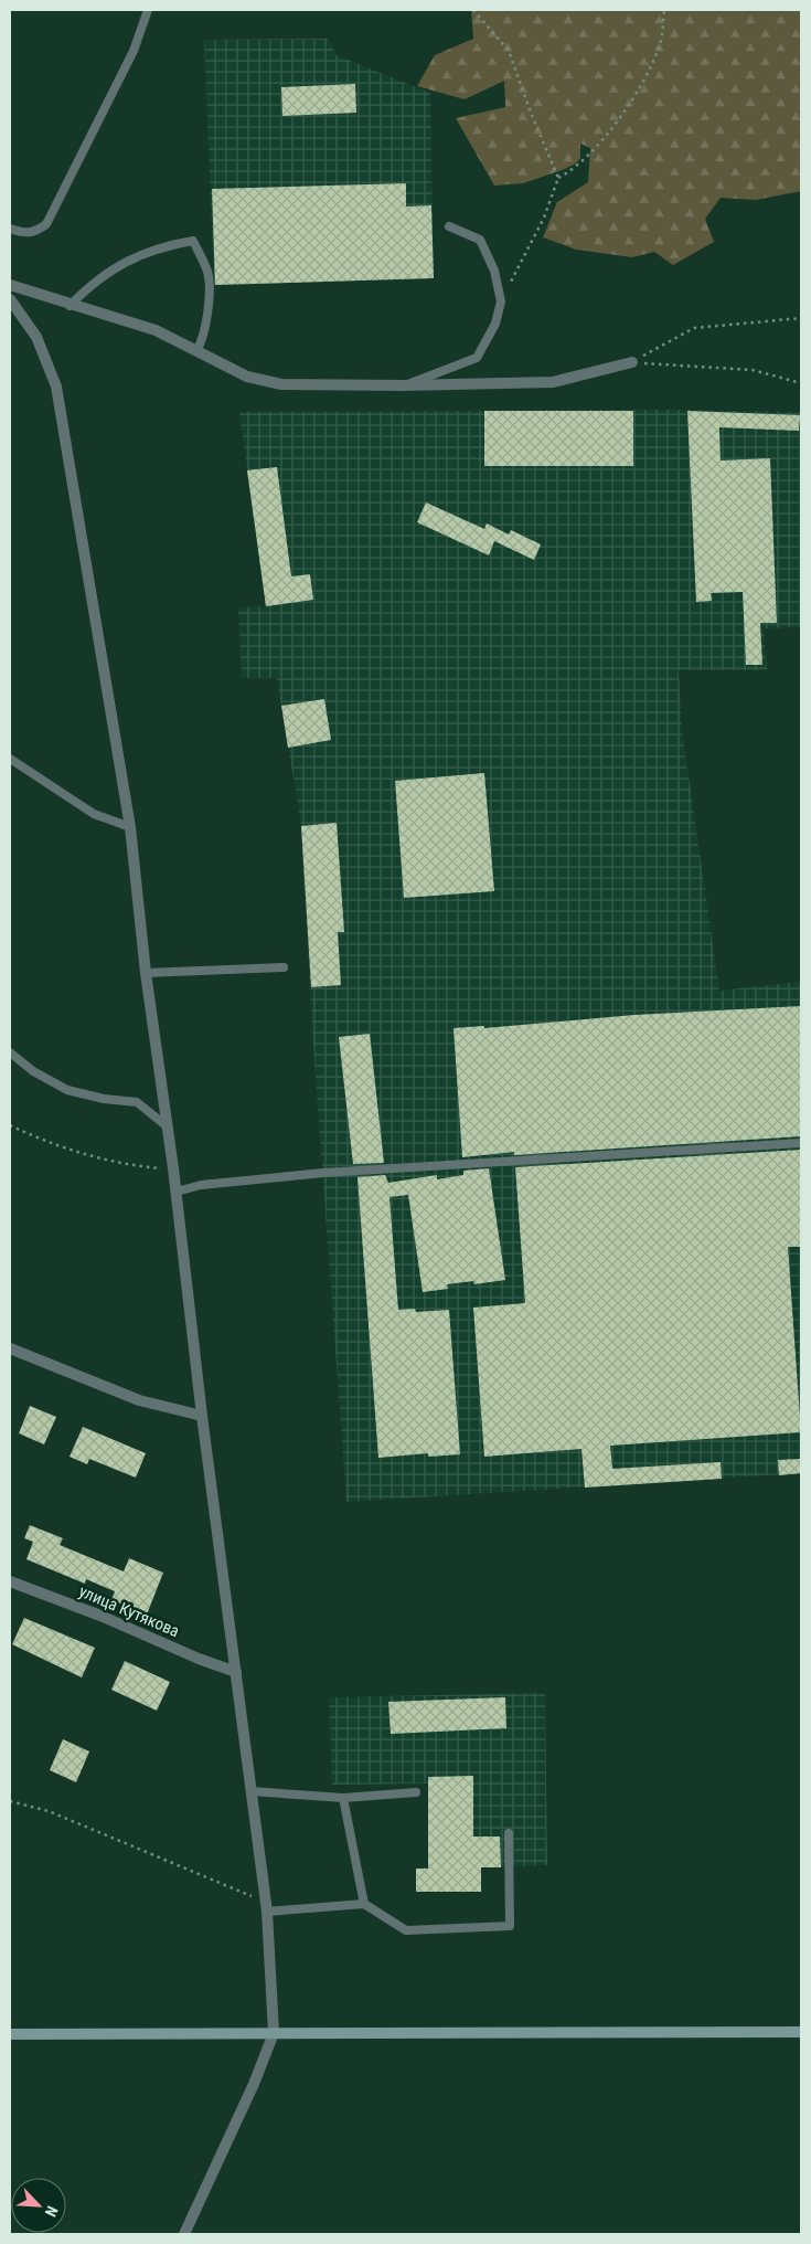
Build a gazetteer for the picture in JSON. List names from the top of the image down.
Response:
{
  "streets": {
    "street": ["улица Кутякова"]
  },
  "north": "bottom right"
}
